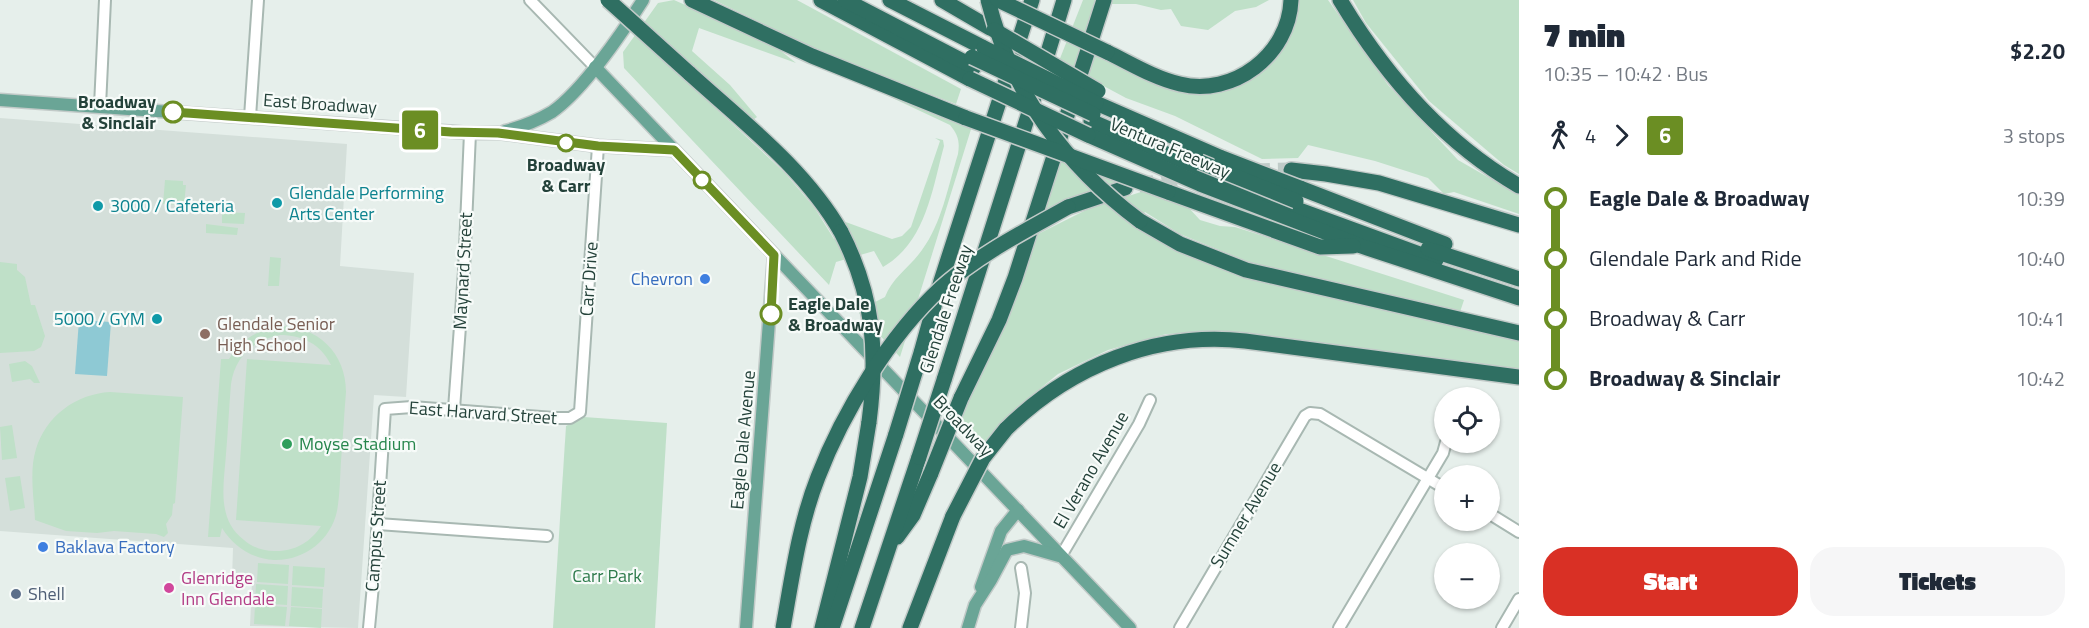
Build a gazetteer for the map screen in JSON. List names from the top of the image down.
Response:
{
  "streets": {
    "highway": ["Ventura Freeway", "Glendale Freeway"],
    "main road": ["East Broadway", "Broadway", "Eagle Dale Avenue"],
    "street": [
      "Maynard Street",
      "Carr Drive",
      "East Harvard Street",
      "El Verano Avenue",
      "Sumner Avenue",
      "Campus Street"
    ]
  },
  "crossings": [
    ["East Broadway", "Maynard Street"],
    ["East Broadway", "Carr Drive"],
    ["East Broadway", "Broadway"],
    ["Maynard Street", "East Harvard Street"],
    ["Carr Drive", "East Harvard Street"],
    ["East Harvard Street", "Campus Street"],
    ["Broadway", "Eagle Dale Avenue"],
    ["Broadway", "El Verano Avenue"]
  ],
  "parks": ["Carr Park"],
  "places": [
    "Broadway & Sinclair",
    "Broadway & Carr",
    "Glendale Performing Arts Center",
    "3000 / Cafeteria",
    "Chevron",
    "Eagle Dale & Broadway",
    "5000 / GYM",
    "Glendale Senior High School",
    "Moyse Stadium",
    "Baklava Factory",
    "Glenridge Inn Glendale",
    "Shell"
  ],
  "lines": ["bus line 6"],
  "page": {
    "on_map": "6",
    "heading": ["7 min", "10:35 – 10:42 · Bus", "$2.20"],
    "legs": ["4", "6", "3 stops"],
    "list": [
      {
        "name": "Eagle Dale & Broadway",
        "value": "10:39"
      },
      {
        "name": "Glendale Park and Ride",
        "value": "10:40"
      },
      {
        "name": "Broadway & Carr",
        "value": "10:41"
      },
      {
        "name": "Broadway & Sinclair",
        "value": "10:42"
      }
    ],
    "map_buttons": ["+", "−"],
    "buttons": ["Start", "Tickets"]
  }
}
